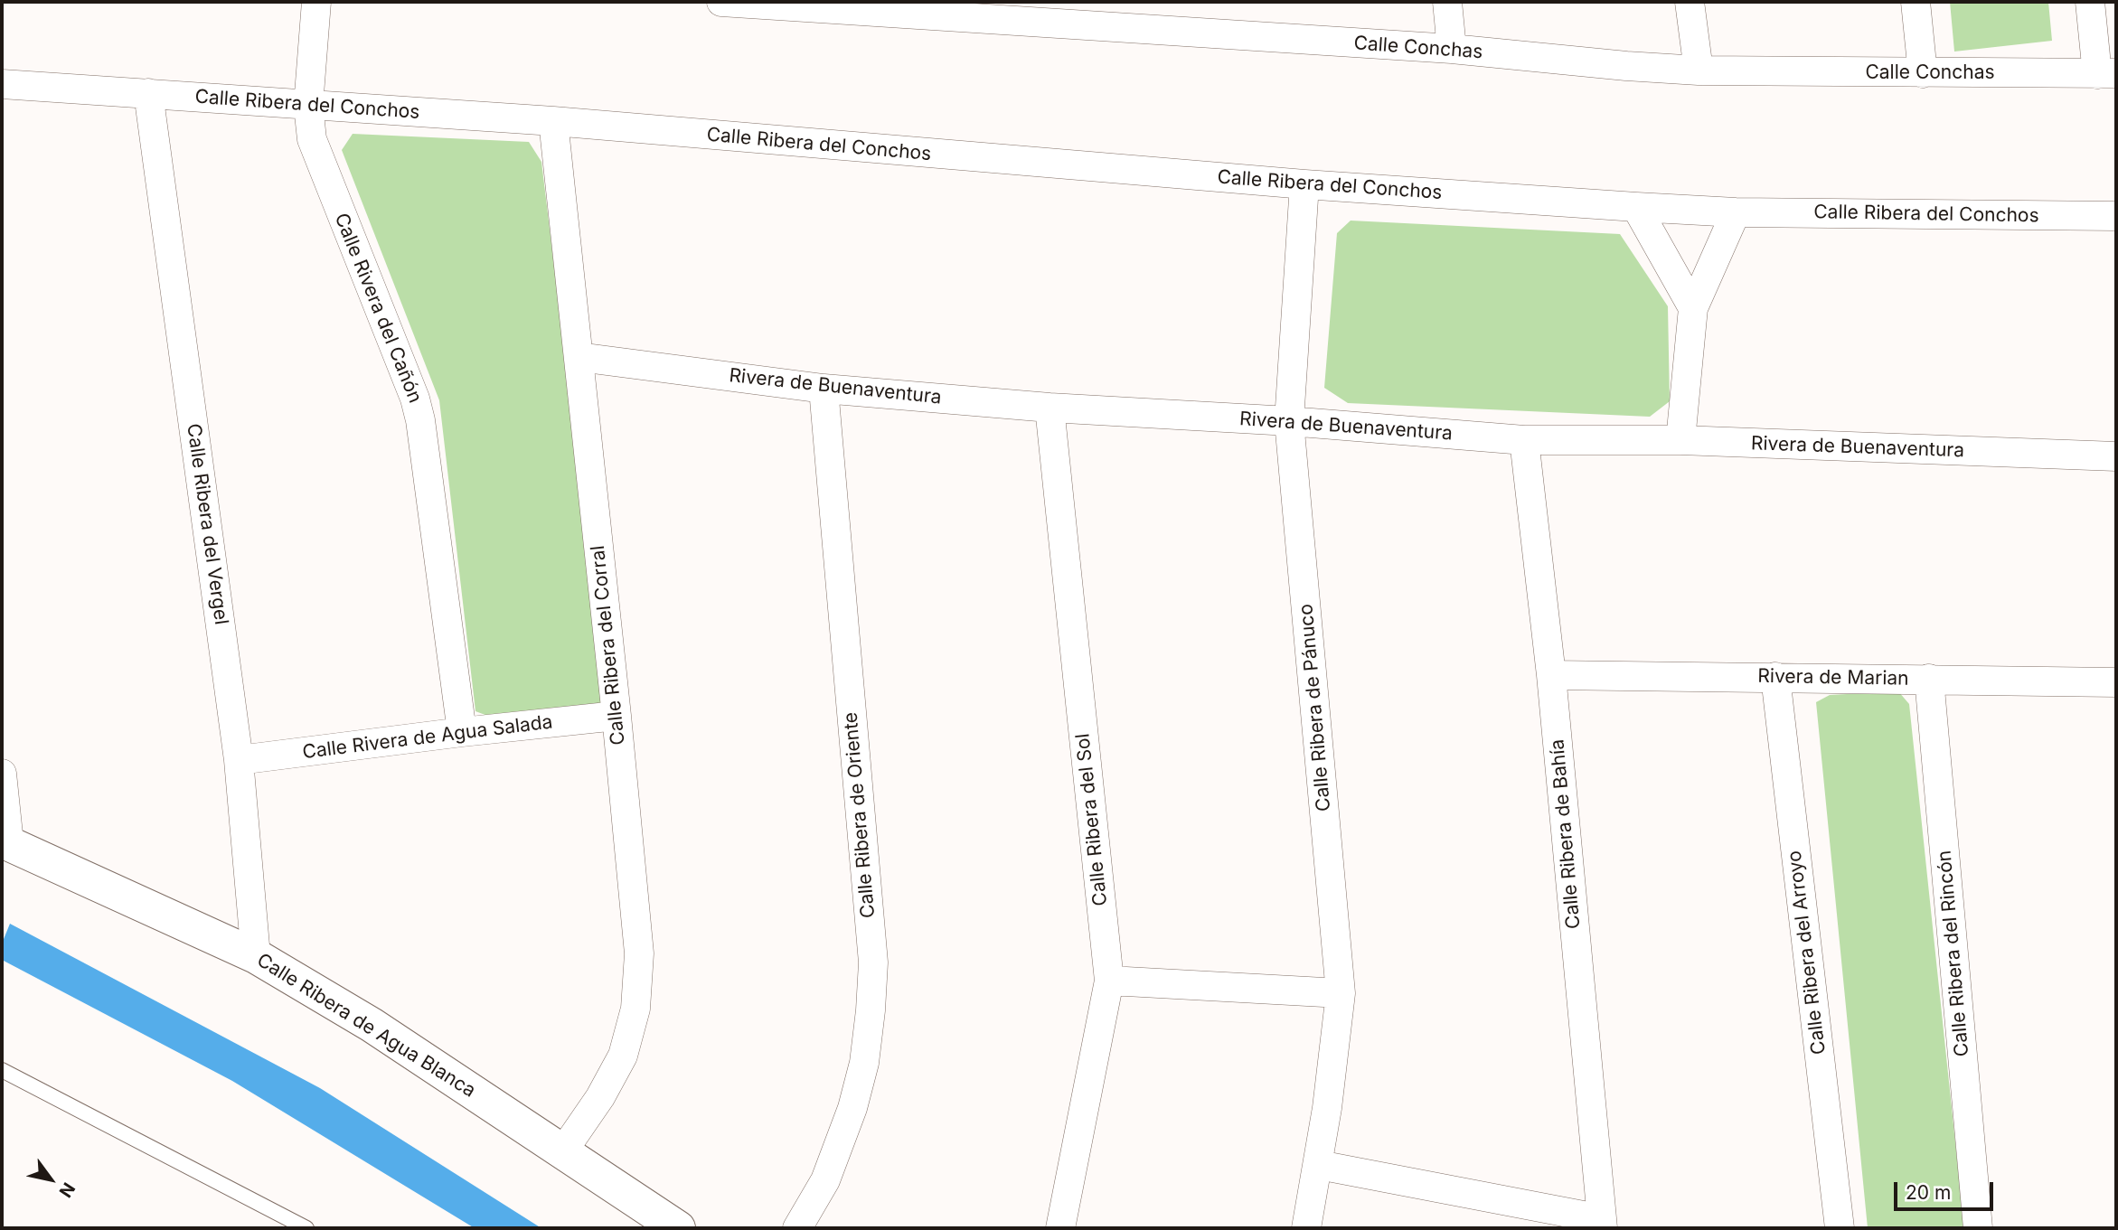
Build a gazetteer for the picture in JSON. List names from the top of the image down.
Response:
{
  "streets": {
    "street": [
      "Calle Conchas",
      "Calle Ribera del Conchos",
      "Calle Rivera del Cañón",
      "Rivera de Buenaventura",
      "Calle Ribera del Vergel",
      "Calle Ribera del Corral",
      "Rivera de Marian",
      "Calle Ribera de Pánuco",
      "Calle Rivera de Agua Salada",
      "Calle Ribera de Oriente",
      "Calle Ribera del Sol",
      "Calle Ribera de Bahía",
      "Calle Ribera del Arroyo",
      "Calle Ribera del Rincón",
      "Calle Ribera de Agua Blanca"
    ]
  },
  "crossings": [
    ["Calle Ribera del Conchos", "Calle Rivera del Cañón"],
    ["Calle Ribera del Conchos", "Calle Ribera del Vergel"],
    ["Calle Ribera del Conchos", "Calle Ribera del Corral"],
    ["Calle Ribera del Conchos", "Calle Ribera de Pánuco"],
    ["Calle Rivera del Cañón", "Calle Rivera de Agua Salada"],
    ["Rivera de Buenaventura", "Calle Ribera del Corral"],
    ["Rivera de Buenaventura", "Calle Ribera de Pánuco"],
    ["Rivera de Buenaventura", "Calle Ribera de Oriente"],
    ["Rivera de Buenaventura", "Calle Ribera del Sol"],
    ["Rivera de Buenaventura", "Calle Ribera de Bahía"],
    ["Calle Ribera del Vergel", "Calle Rivera de Agua Salada"],
    ["Calle Ribera del Vergel", "Calle Ribera de Agua Blanca"],
    ["Calle Ribera del Corral", "Calle Rivera de Agua Salada"],
    ["Calle Ribera del Corral", "Calle Ribera de Agua Blanca"],
    ["Rivera de Marian", "Calle Ribera de Bahía"],
    ["Rivera de Marian", "Calle Ribera del Arroyo"],
    ["Rivera de Marian", "Calle Ribera del Rincón"]
  ],
  "scale_bar": "20 m",
  "north": "bottom right"
}
